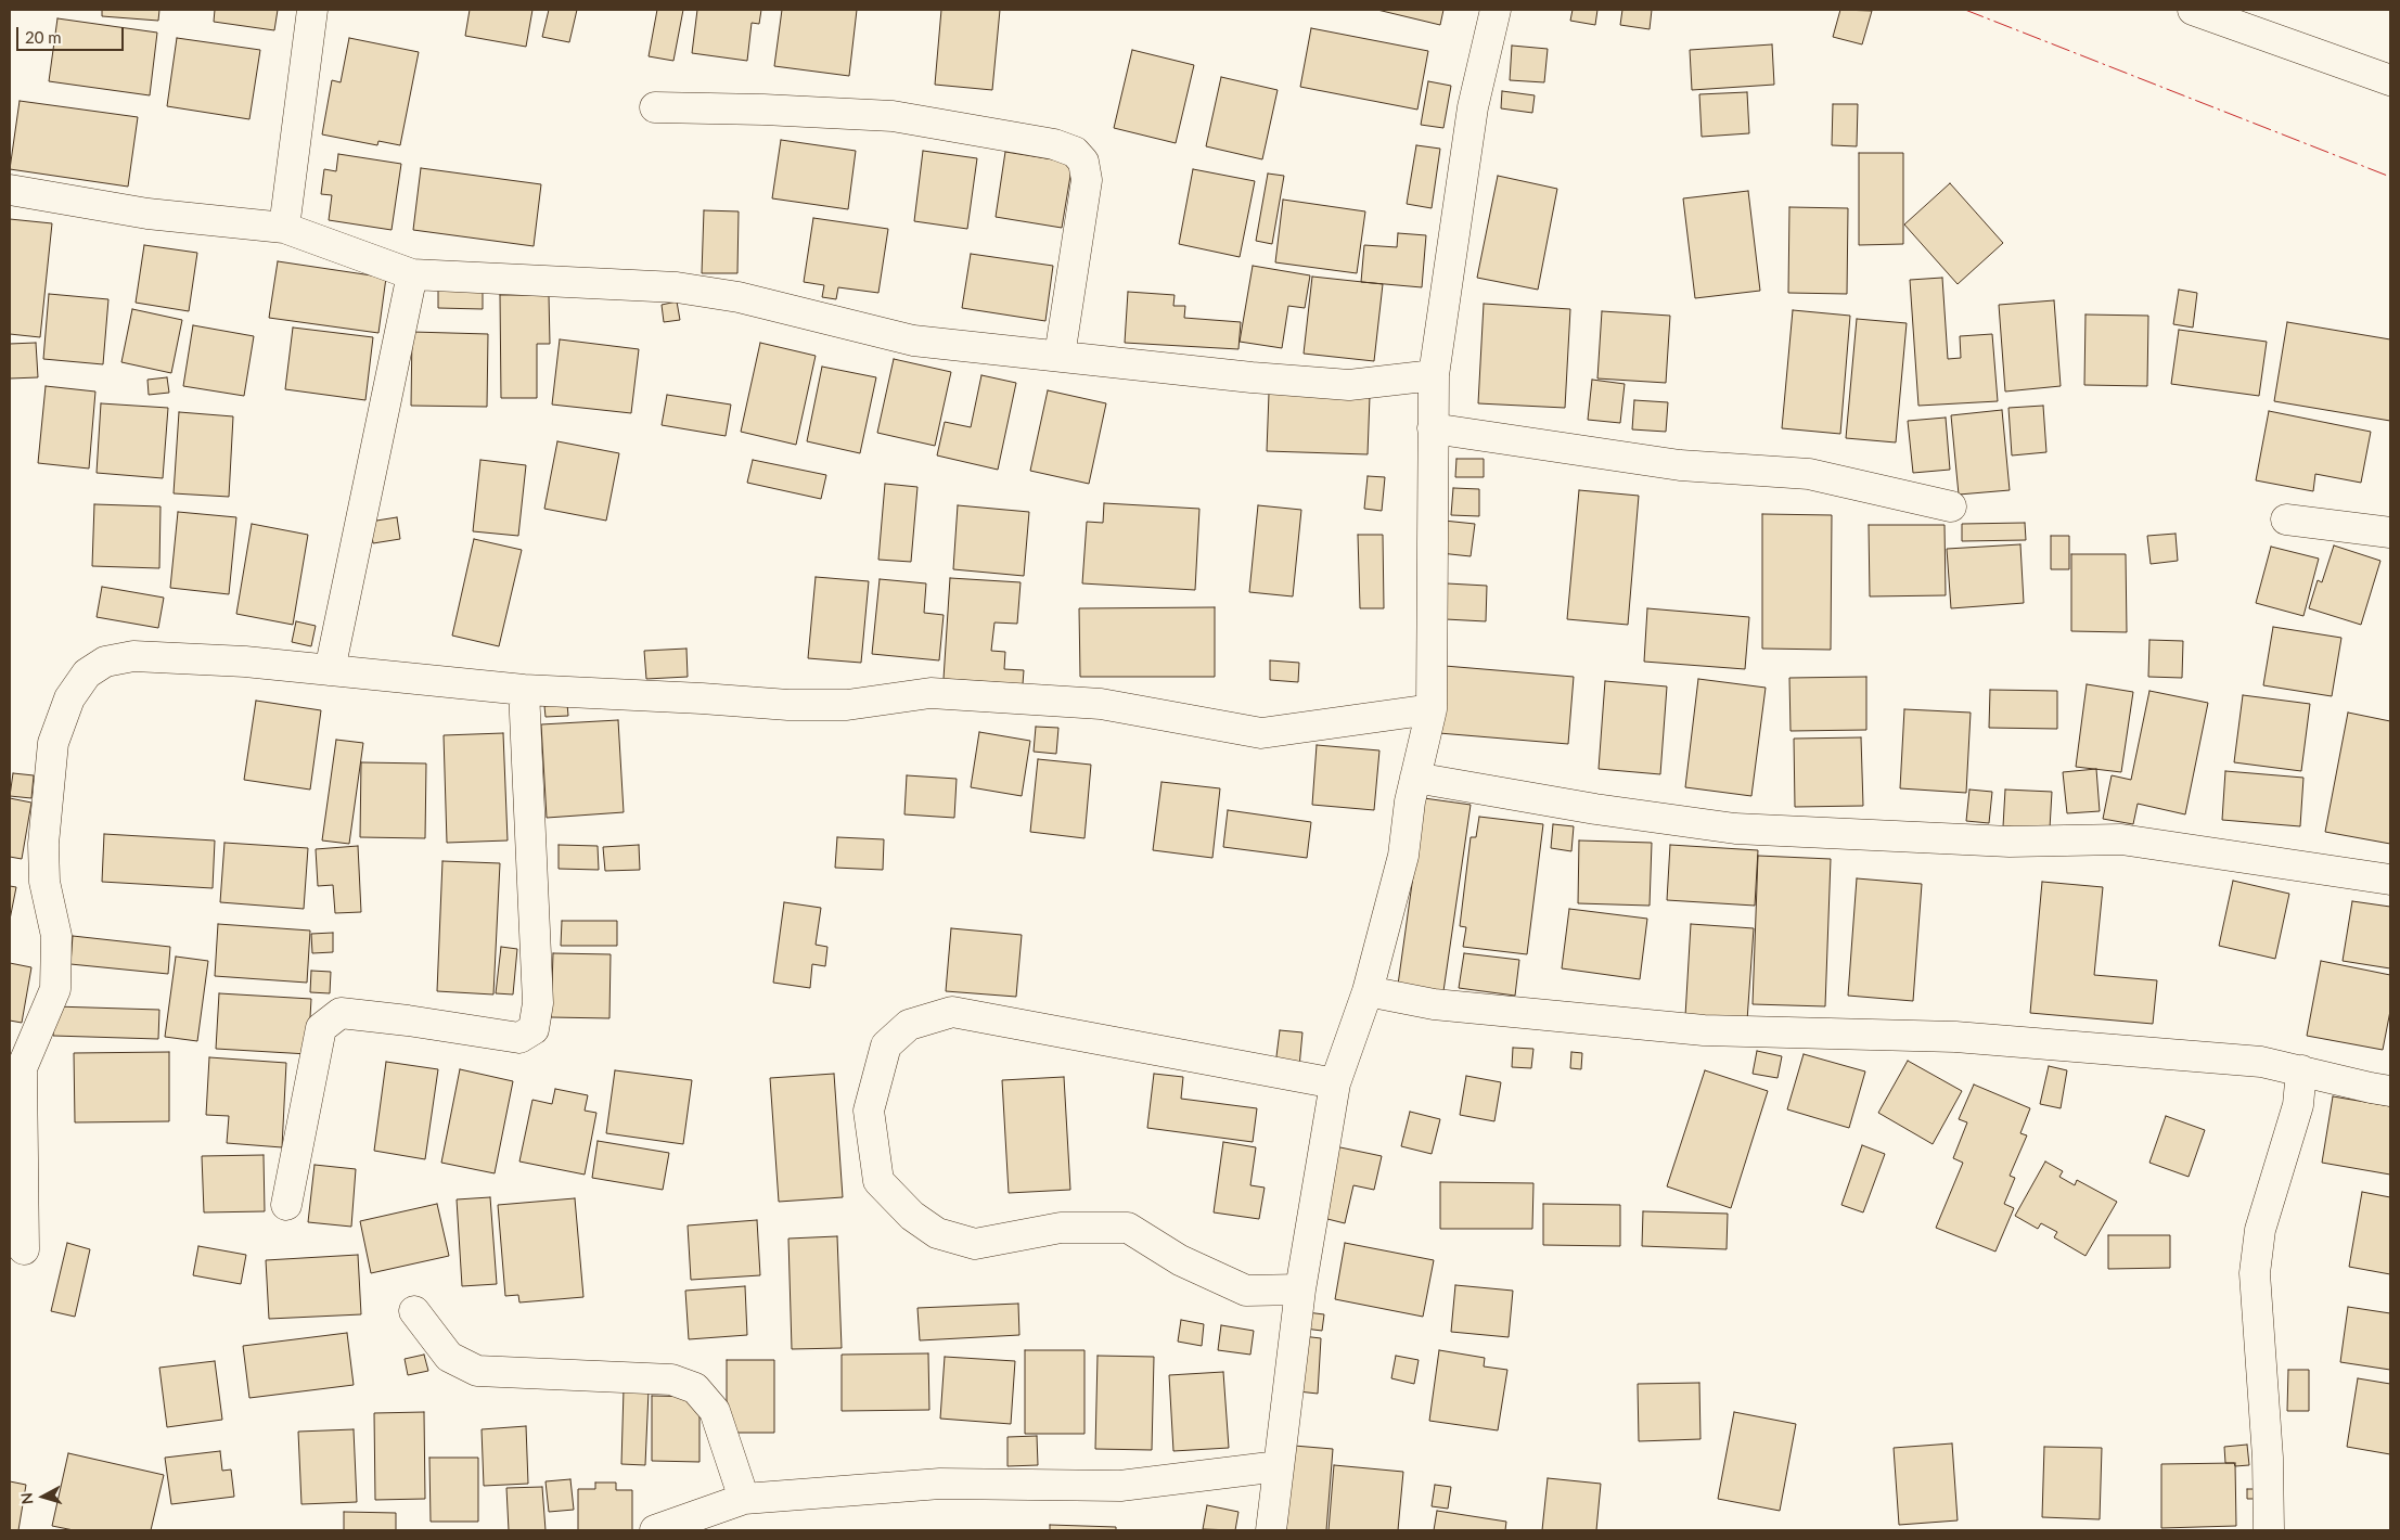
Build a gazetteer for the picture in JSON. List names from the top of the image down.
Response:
{
  "scale_bar": "20 m",
  "north": "left"
}
